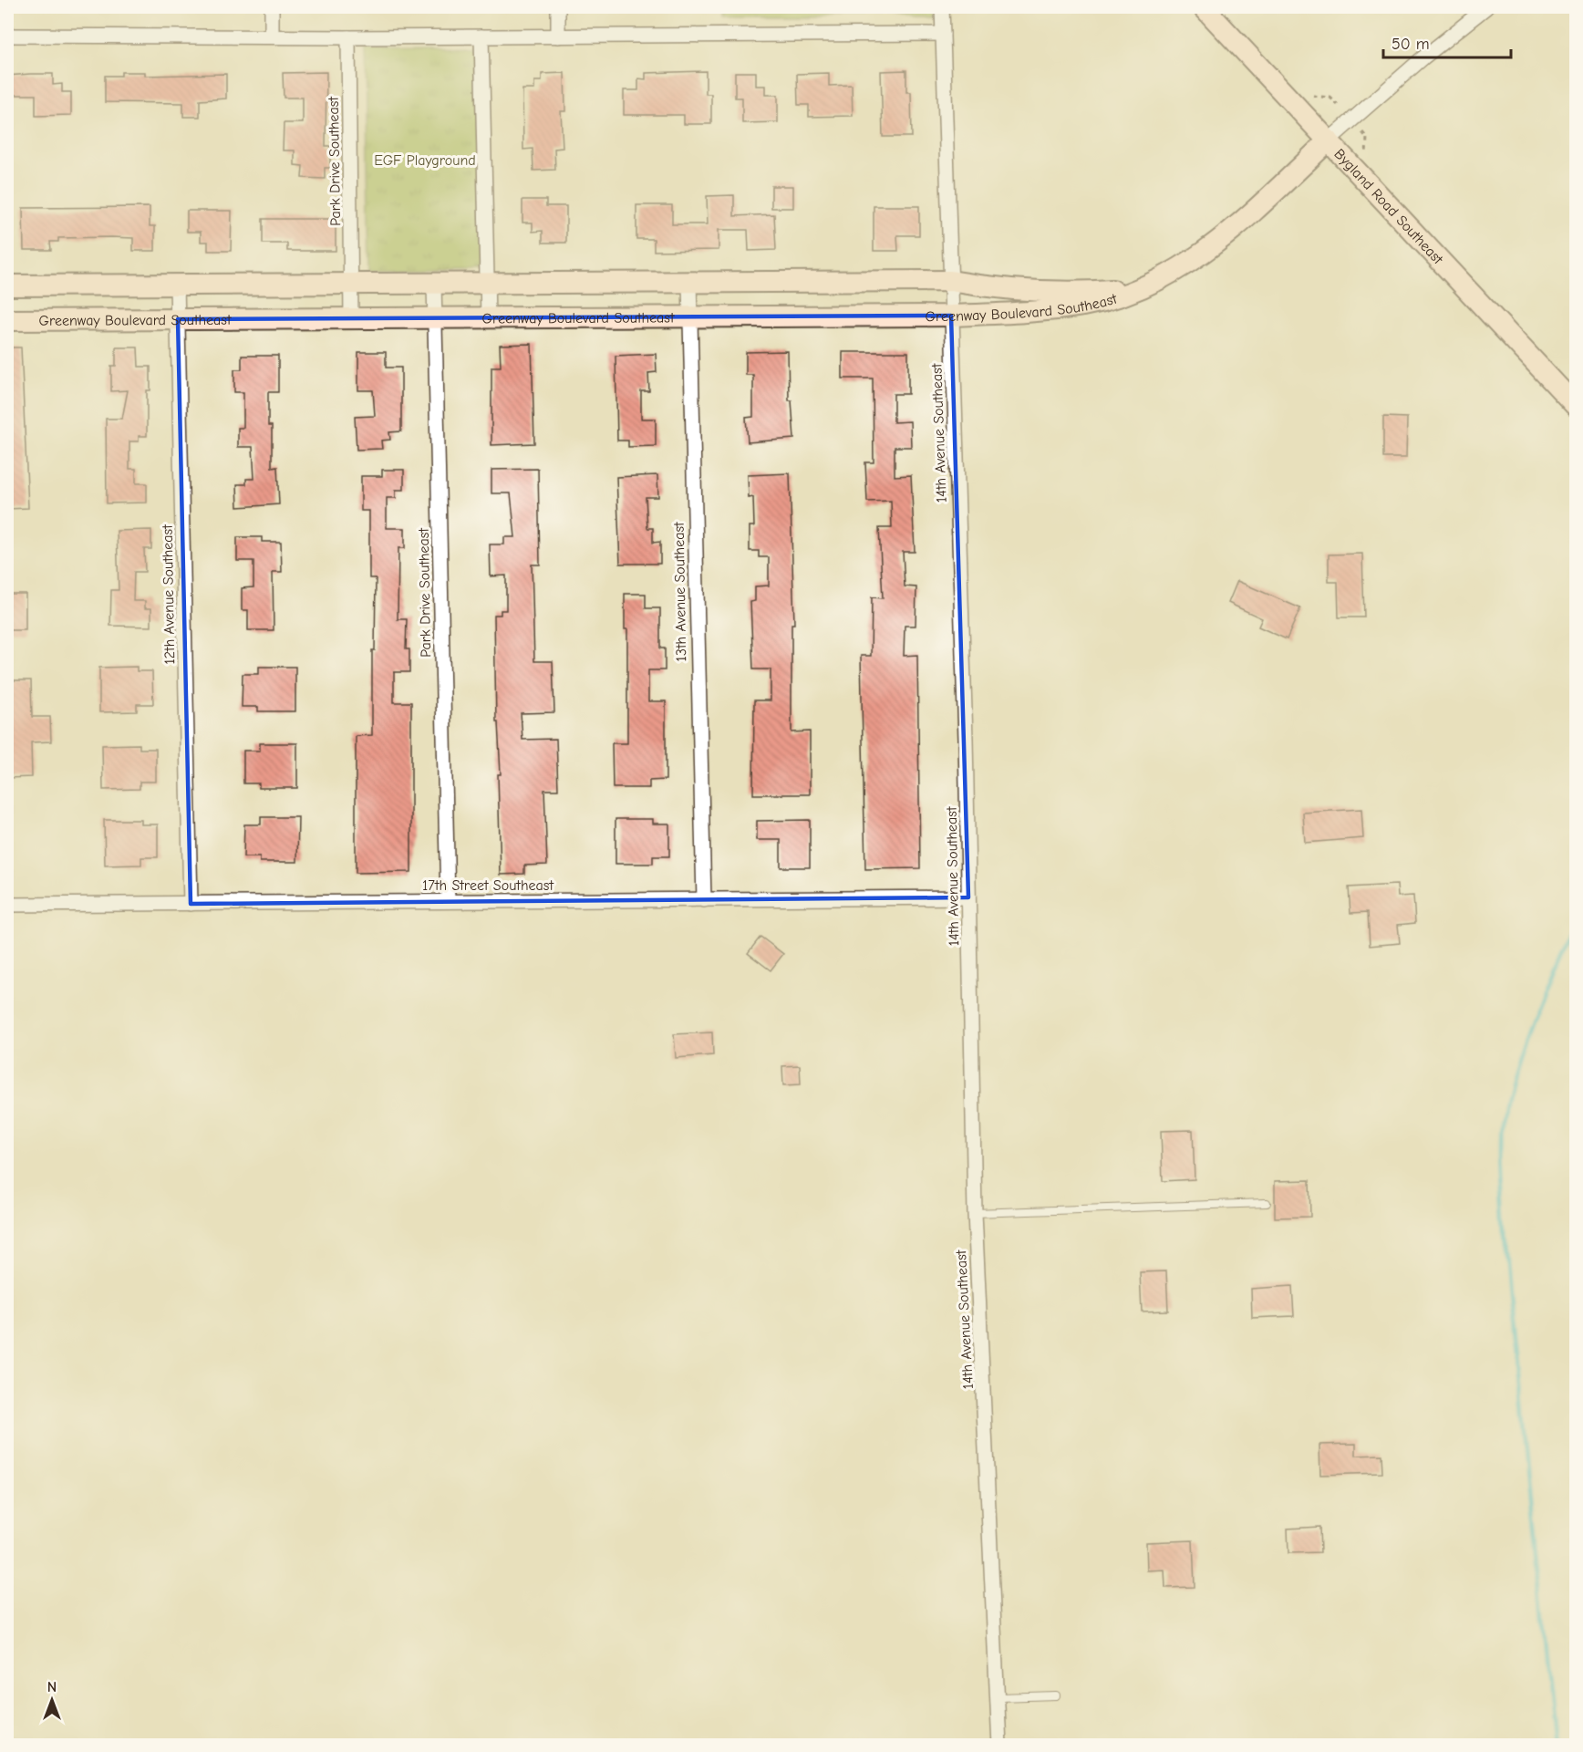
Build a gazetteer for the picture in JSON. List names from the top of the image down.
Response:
{
  "streets": {
    "street": [
      "Park Drive Southeast",
      "Bygland Road Southeast",
      "Greenway Boulevard Southeast",
      "14th Avenue Southeast",
      "13th Avenue Southeast",
      "12th Avenue Southeast",
      "17th Street Southeast"
    ]
  },
  "crossings": [
    ["Park Drive Southeast", "Greenway Boulevard Southeast"],
    ["Park Drive Southeast", "17th Street Southeast"],
    ["Bygland Road Southeast", "Greenway Boulevard Southeast"],
    ["Greenway Boulevard Southeast", "14th Avenue Southeast"],
    ["Greenway Boulevard Southeast", "13th Avenue Southeast"],
    ["Greenway Boulevard Southeast", "12th Avenue Southeast"],
    ["14th Avenue Southeast", "17th Street Southeast"],
    ["13th Avenue Southeast", "17th Street Southeast"],
    ["12th Avenue Southeast", "17th Street Southeast"]
  ],
  "parks": ["EGF Playground"],
  "scale_bar": "50 m",
  "north": "top"
}
